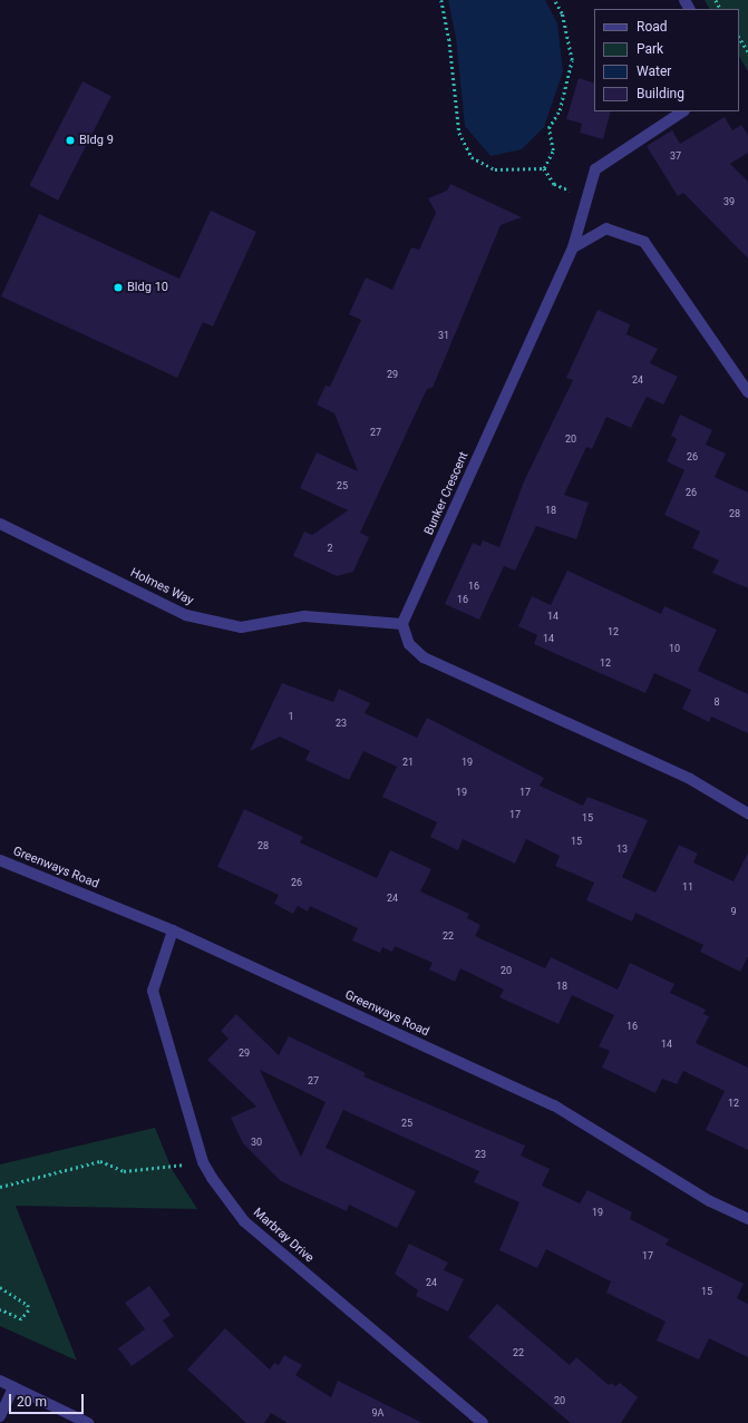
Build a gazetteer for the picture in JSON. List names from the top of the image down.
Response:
{
  "streets": {
    "street": [
      "Bunker Crescent",
      "Holmes Way",
      "Greenways Road",
      "Marbray Drive"
    ]
  },
  "crossings": [
    ["Bunker Crescent", "Holmes Way"],
    ["Greenways Road", "Marbray Drive"]
  ],
  "places": ["Bldg 9", "Bldg 10"],
  "house_numbers": [
    "37",
    "39",
    "31",
    "29",
    "24",
    "27",
    "20",
    "26",
    "25",
    "26",
    "18",
    "28",
    "2",
    "16",
    "16",
    "14",
    "12",
    "14",
    "10",
    "12",
    "8",
    "1",
    "23",
    "21",
    "19",
    "19",
    "17",
    "17",
    "15",
    "15",
    "28",
    "13",
    "26",
    "11",
    "24",
    "9",
    "22",
    "20",
    "18",
    "16",
    "14",
    "29",
    "27",
    "12",
    "25",
    "30",
    "23",
    "19",
    "17",
    "24",
    "15",
    "22",
    "20",
    "9A"
  ],
  "legend": [
    "Road",
    "Park",
    "Water",
    "Building"
  ],
  "scale_bar": "20 m"
}
